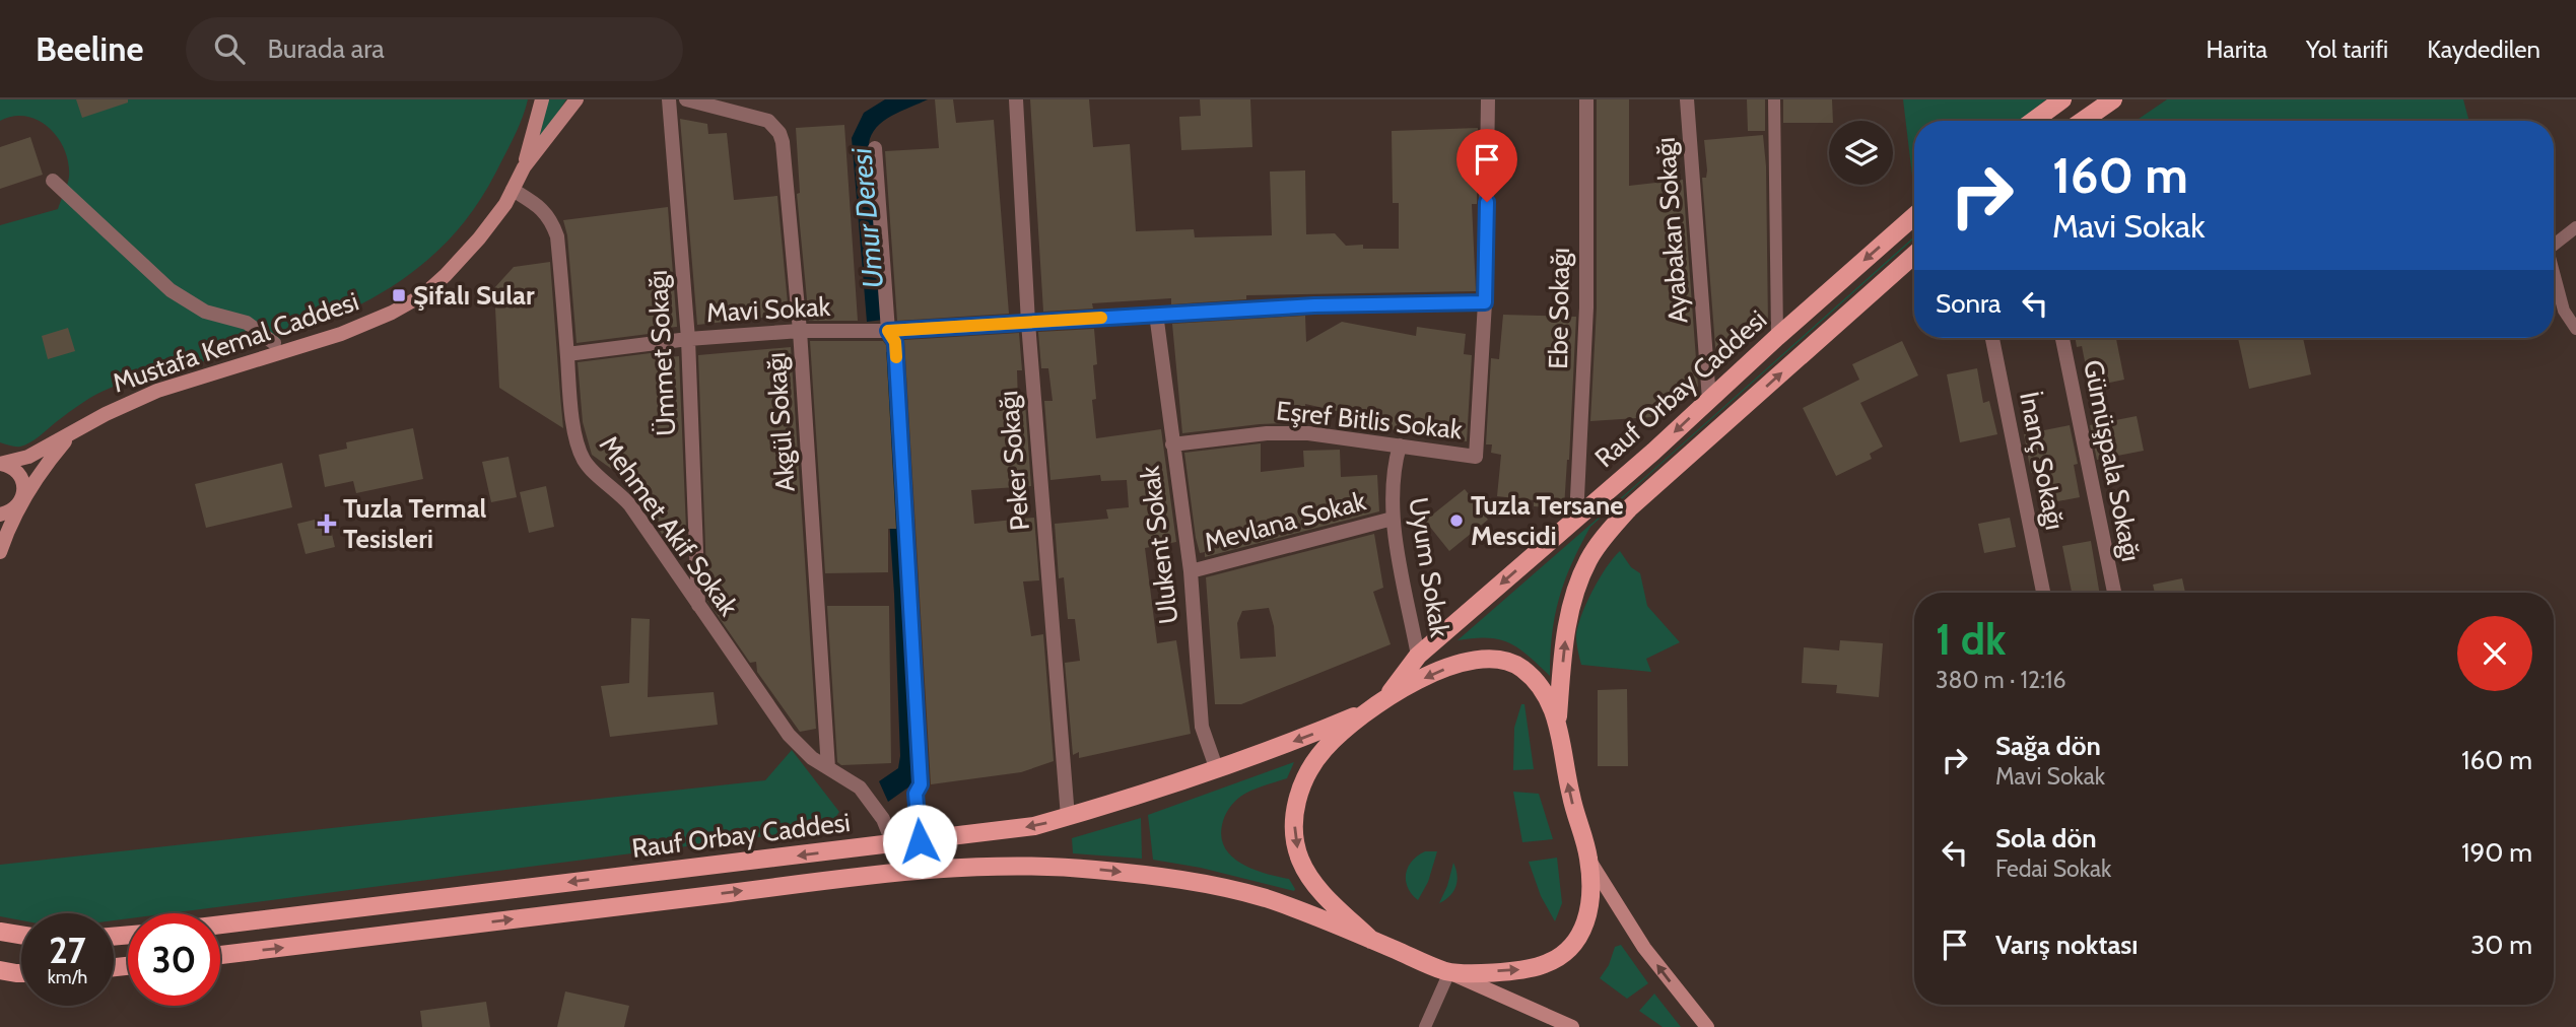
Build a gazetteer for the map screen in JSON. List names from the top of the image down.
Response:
{
  "streets": {
    "main road": ["Rauf Orbay Caddesi"],
    "street": [
      "Ayabakan Sokağı",
      "Ebe Sokağı",
      "Mavi Sokak",
      "Mustafa Kemal Caddesi",
      "Ümmet Sokağı",
      "Eşref Bitlis Sokak",
      "Akgül Sokağı",
      "Peker Sokağı",
      "İnanç Sokağı",
      "Gümüşpala Sokağı",
      "Mevlana Sokak",
      "Mehmet Akif Sokak",
      "Ulukent Sokak",
      "Uyum Sokak"
    ]
  },
  "crossings": [
    ["Ayabakan Sokağı", "Rauf Orbay Caddesi"],
    ["Ebe Sokağı", "Rauf Orbay Caddesi"],
    ["Mavi Sokak", "Ümmet Sokağı"],
    ["Mavi Sokak", "Eşref Bitlis Sokak"],
    ["Mavi Sokak", "Akgül Sokağı"],
    ["Mavi Sokak", "Peker Sokağı"],
    ["Mavi Sokak", "Mehmet Akif Sokak"],
    ["Mavi Sokak", "Ulukent Sokak"],
    ["Mustafa Kemal Caddesi", "Mehmet Akif Sokak"],
    ["Ümmet Sokağı", "Mehmet Akif Sokak"],
    ["Rauf Orbay Caddesi", "Peker Sokağı"],
    ["Rauf Orbay Caddesi", "Mehmet Akif Sokak"],
    ["Rauf Orbay Caddesi", "Ulukent Sokak"],
    ["Rauf Orbay Caddesi", "Uyum Sokak"],
    ["Eşref Bitlis Sokak", "Ulukent Sokak"],
    ["Eşref Bitlis Sokak", "Uyum Sokak"],
    ["Akgül Sokağı", "Mehmet Akif Sokak"],
    ["Mevlana Sokak", "Ulukent Sokak"],
    ["Mevlana Sokak", "Uyum Sokak"]
  ],
  "water": ["Umur Deresi"],
  "places": {
    "transit": ["Şifalı Sular"],
    "other": ["Tuzla Tersane Mescidi"],
    "health": ["Tuzla Termal Tesisleri"]
  },
  "page": {
    "header": "Beeline",
    "search": "Burada ara",
    "nav": ["Harita", "Yol tarifi", "Kaydedilen"],
    "turn": ["160 m", "Mavi Sokak"],
    "then": "Sonra",
    "heading": ["1 dk", "380 m · 12:16"],
    "list": [
      {
        "name": "Sağa dön",
        "note": "Mavi Sokak",
        "value": "160 m"
      },
      {
        "name": "Sola dön",
        "note": "Fedai Sokak",
        "value": "190 m"
      },
      {
        "name": "Varış noktası",
        "value": "30 m"
      }
    ],
    "speed": "27 km/h",
    "limit": "30"
  }
}
